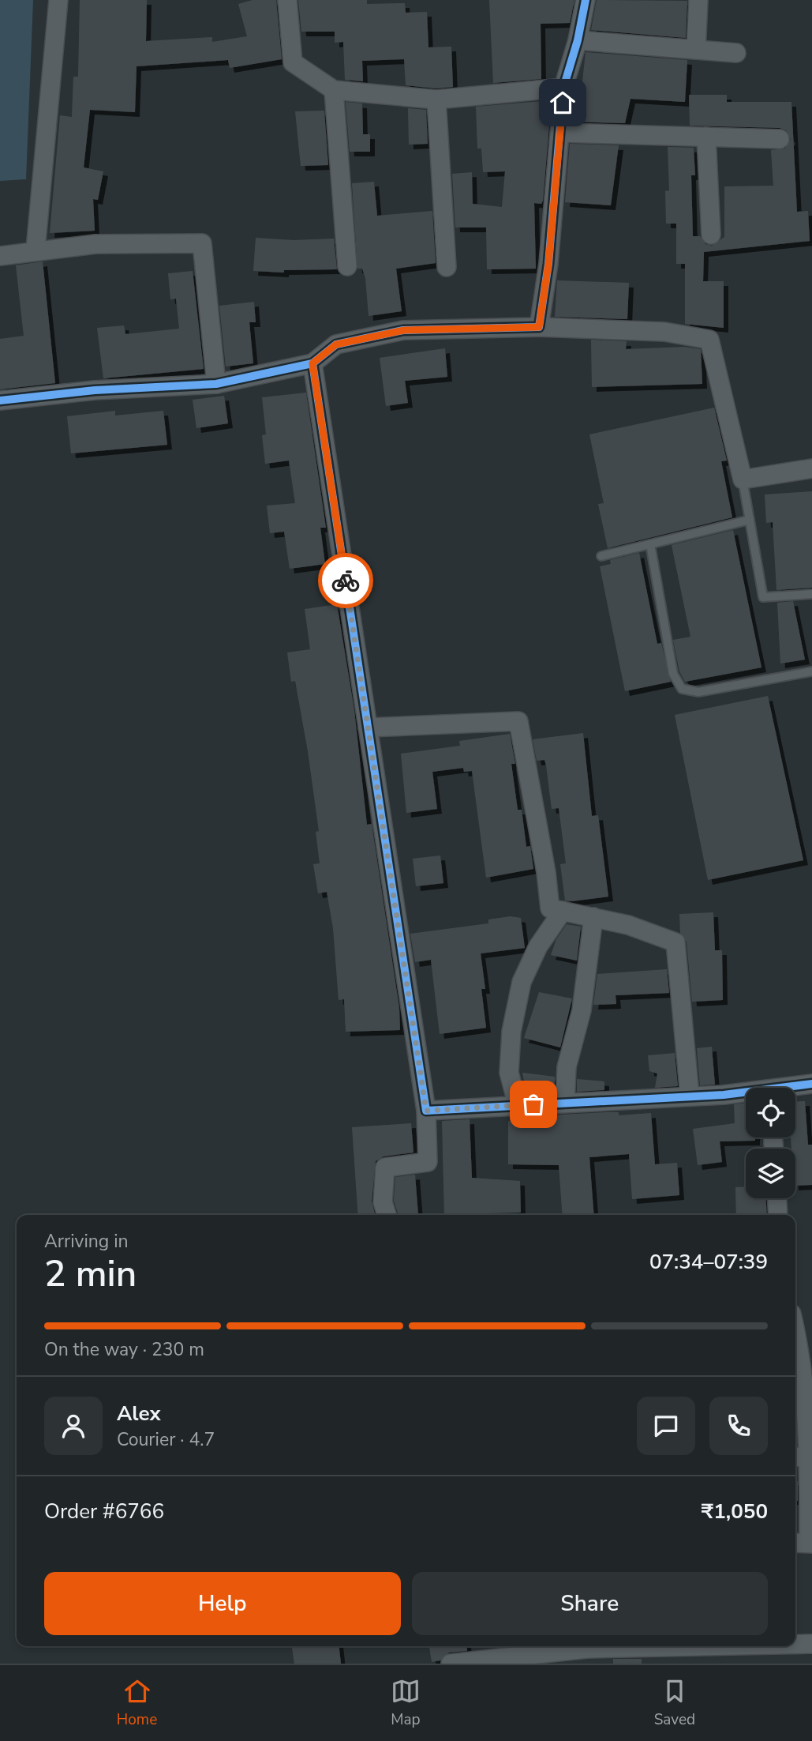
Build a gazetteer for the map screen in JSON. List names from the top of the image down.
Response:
{
  "page": {
    "heading": ["2 min", "Arriving in", "07:34–07:39"],
    "panel": [
      "Alex",
      "Courier · 4.7",
      "Order #6766",
      "₹1,050"
    ],
    "bar": "On the way · 230 m",
    "buttons": ["Help", "Share"],
    "tabs": ["Home", "Map", "Saved"]
  }
}
